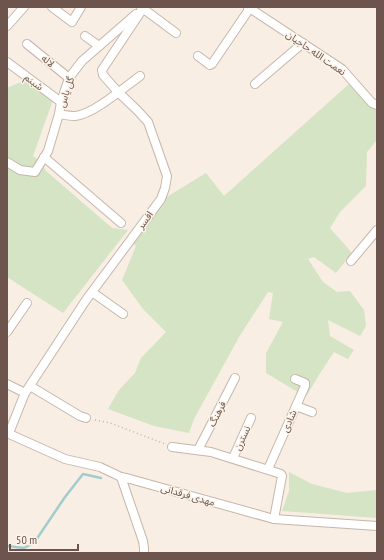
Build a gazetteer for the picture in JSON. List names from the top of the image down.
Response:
{
  "streets": {
    "street": [
      "نعمت الله حاجیان",
      "لاله",
      "شبنم",
      "گل یاس",
      "افسر",
      "فرهنگ",
      "شادی",
      "نسترن",
      "مهدی فرقدانی"
    ]
  },
  "crossings": [
    ["لاله", "گل یاس"],
    ["شبنم", "گل یاس"],
    ["گل یاس", "افسر"],
    ["افسر", "مهدی فرقدانی"]
  ],
  "scale_bar": "50 m"
}
